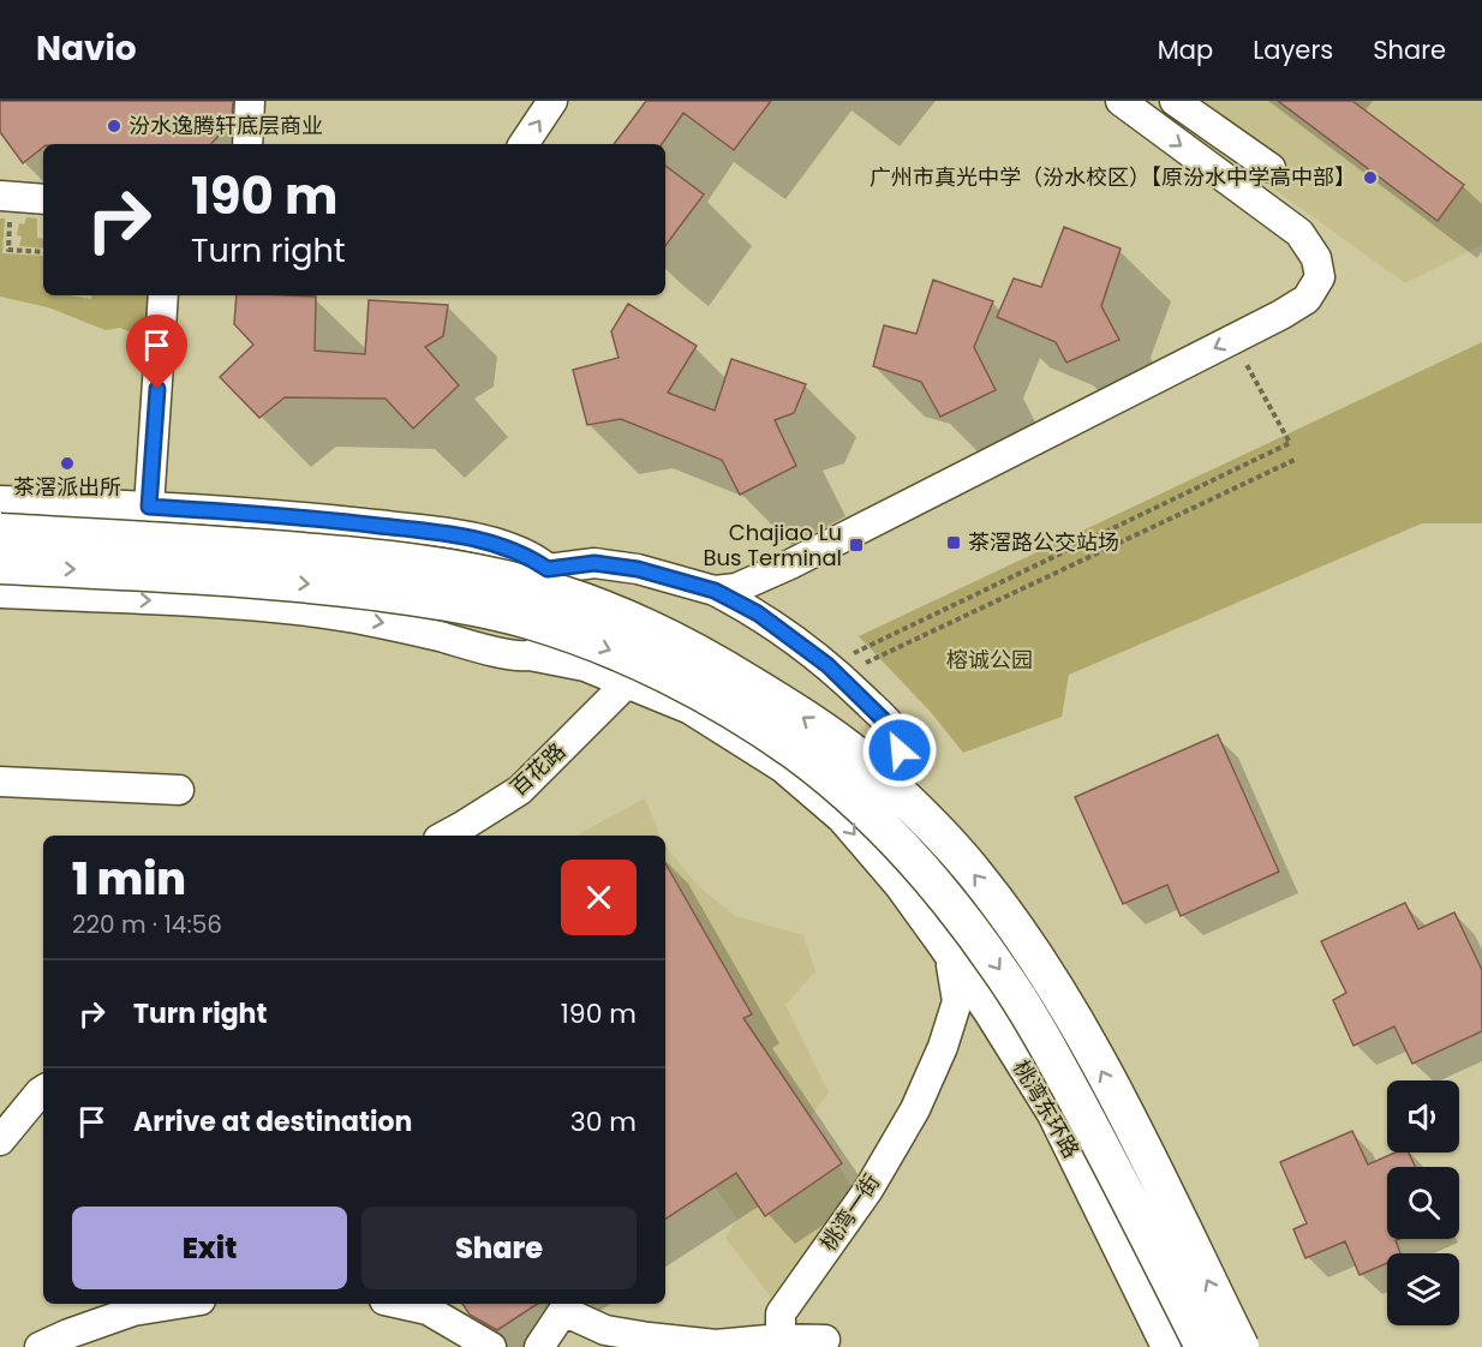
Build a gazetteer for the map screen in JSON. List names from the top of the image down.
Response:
{
  "streets": {
    "street": ["百花路", "桃湾东环路", "桃湾一街"]
  },
  "crossings": [
    ["桃湾东环路", "桃湾一街"]
  ],
  "parks": ["榕诚公园"],
  "places": {
    "other": ["汾水逸腾轩底层商业", "广州市真光中学（汾水校区）【原汾水中学高中部】", "茶滘派出所"],
    "transit": ["茶滘路公交站场", "Chajiao Lu Bus Terminal"]
  },
  "page": {
    "header": "Navio",
    "nav": ["Map", "Layers", "Share"],
    "turn": ["190 m", "Turn right"],
    "heading": ["1 min", "220 m · 14:56"],
    "list": [
      {
        "name": "Turn right",
        "value": "190 m"
      },
      {
        "name": "Arrive at destination",
        "value": "30 m"
      }
    ],
    "buttons": ["Exit", "Share"]
  }
}
